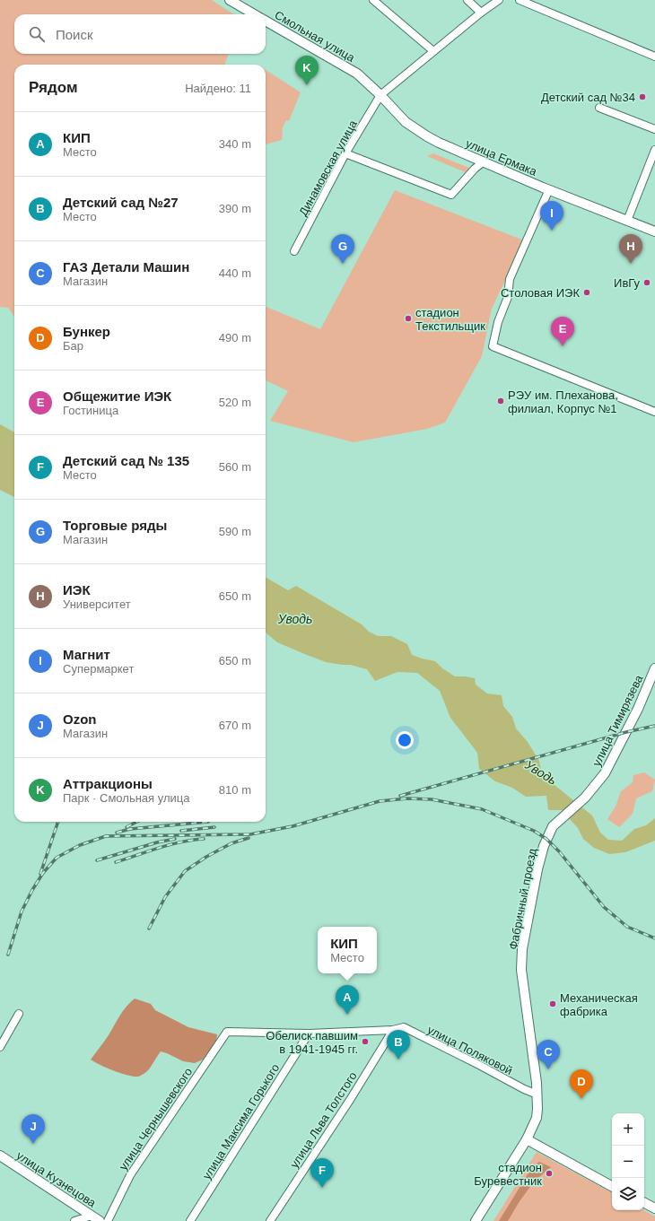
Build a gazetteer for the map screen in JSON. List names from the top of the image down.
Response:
{
  "streets": {
    "main road": [
      "Смольная улица",
      "улица Ермака",
      "улица Тимирязева",
      "Фабричный проезд",
      "улица Кузнецова"
    ],
    "street": [
      "Динамовская улица",
      "улица Поляковой",
      "улица Чернышевского",
      "улица Льва Толстого",
      "улица Максима Горького"
    ]
  },
  "crossings": [
    ["Смольная улица", "улица Ермака"],
    ["улица Ермака", "Динамовская улица"],
    ["улица Тимирязева", "Фабричный проезд"],
    ["Фабричный проезд", "улица Поляковой"],
    ["улица Поляковой", "улица Чернышевского"],
    ["улица Поляковой", "улица Льва Толстого"],
    ["улица Поляковой", "улица Максима Горького"]
  ],
  "water": ["Уводь"],
  "places": [
    "Детский сад №34",
    "ИвГу",
    "Столовая ИЭК",
    "стадион Текстильщик",
    "РЭУ им. Плеханова, филиал, Корпус №1",
    "Механическая фабрика",
    "Обелиск павшим в 1941-1945 гг.",
    "стадион Буревестник"
  ],
  "page": {
    "search": "Поиск",
    "pins": [
      "K",
      "I",
      "G",
      "H",
      "E",
      "A",
      "B",
      "C",
      "D",
      "J",
      "F"
    ],
    "heading": ["Рядом", "Найдено: 11"],
    "list": [
      {
        "mark": "A",
        "name": "КИП",
        "note": "Место",
        "value": "340 m"
      },
      {
        "mark": "B",
        "name": "Детский сад №27",
        "note": "Место",
        "value": "390 m"
      },
      {
        "mark": "C",
        "name": "ГАЗ Детали Машин",
        "note": "Магазин",
        "value": "440 m"
      },
      {
        "mark": "D",
        "name": "Бункер",
        "note": "Бар",
        "value": "490 m"
      },
      {
        "mark": "E",
        "name": "Общежитие ИЭК",
        "note": "Гостиница",
        "value": "520 m"
      },
      {
        "mark": "F",
        "name": "Детский сад № 135",
        "note": "Место",
        "value": "560 m"
      },
      {
        "mark": "G",
        "name": "Торговые ряды",
        "note": "Магазин",
        "value": "590 m"
      },
      {
        "mark": "H",
        "name": "ИЭК",
        "note": "Университет",
        "value": "650 m"
      },
      {
        "mark": "I",
        "name": "Магнит",
        "note": "Супермаркет",
        "value": "650 m"
      },
      {
        "mark": "J",
        "name": "Ozon",
        "note": "Магазин",
        "value": "670 m"
      },
      {
        "mark": "K",
        "name": "Аттракционы",
        "note": "Парк · Смольная улица",
        "value": "810 m"
      }
    ],
    "popup": ["КИП", "Место"],
    "map_buttons": ["+", "−"]
  }
}
